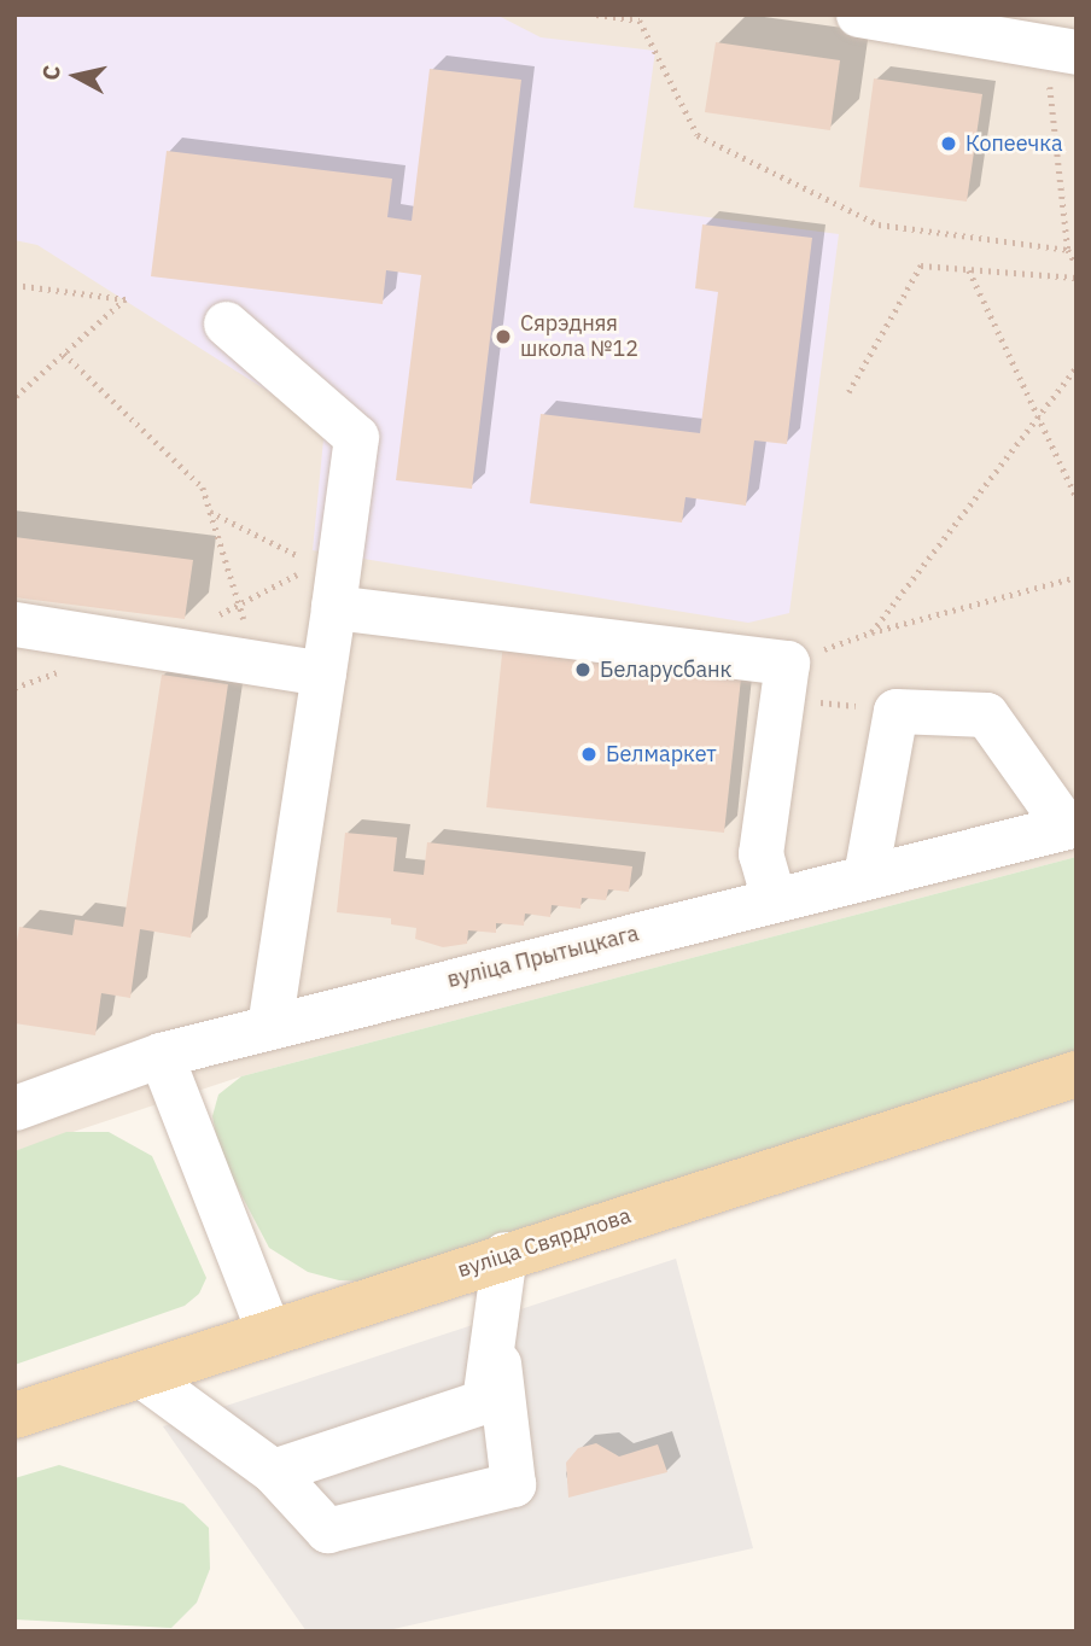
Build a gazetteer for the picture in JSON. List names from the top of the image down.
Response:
{
  "streets": {
    "main road": ["вуліца Свярдлова"],
    "street": ["вуліца Прытыцкага"]
  },
  "places": [
    "Копеечка",
    "Сярэдняя школа №12",
    "Беларусбанк",
    "Белмаркет"
  ],
  "north": "left"
}
